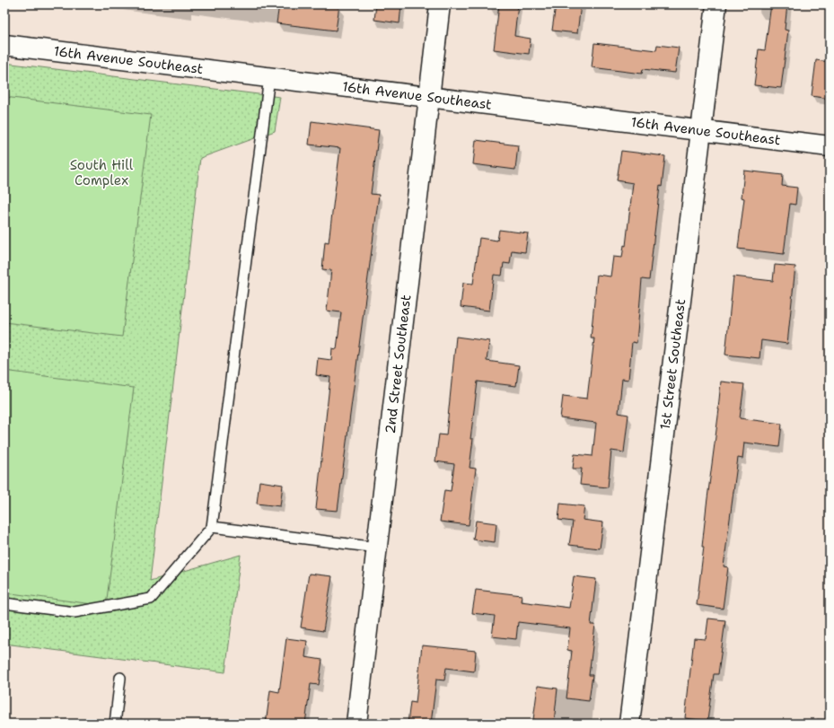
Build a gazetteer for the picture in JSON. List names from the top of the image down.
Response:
{
  "streets": {
    "street": ["16th Avenue Southeast", "2nd Street Southeast", "1st Street Southeast"]
  },
  "crossings": [
    ["16th Avenue Southeast", "2nd Street Southeast"],
    ["16th Avenue Southeast", "1st Street Southeast"]
  ],
  "parks": ["South Hill Complex"]
}
